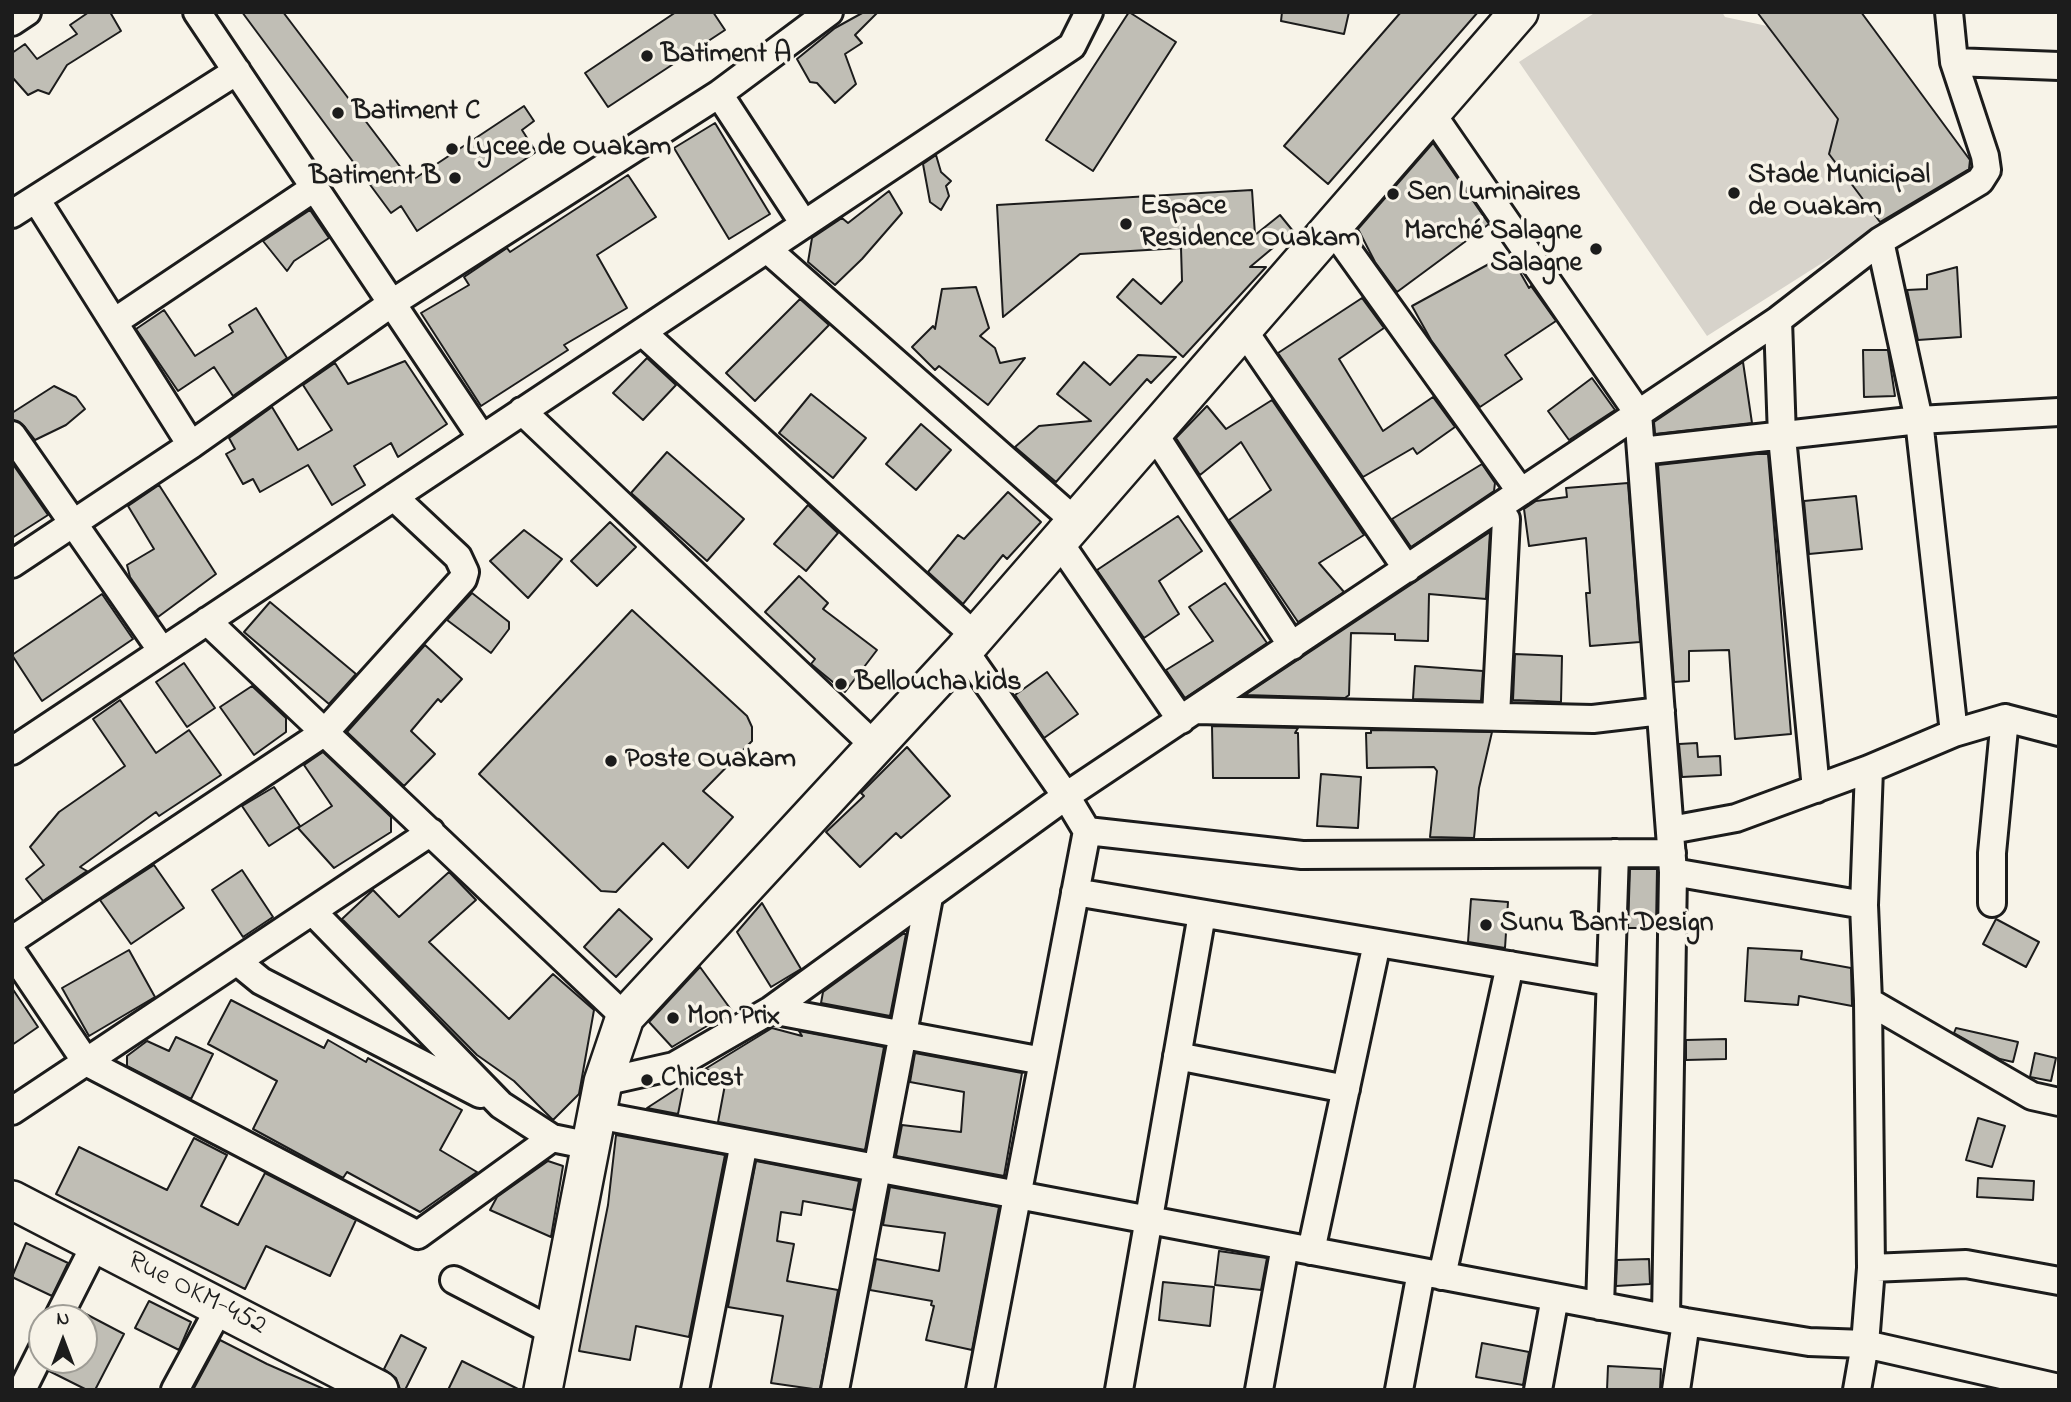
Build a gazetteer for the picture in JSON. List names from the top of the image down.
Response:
{
  "streets": {
    "street": ["Rue OKM-452"]
  },
  "places": [
    "Batiment A",
    "Batiment C",
    "Lycee de Ouakam",
    "Batiment B",
    "Stade Municipal de Ouakam",
    "Sen Luminaires",
    "Espace Residence Ouakam",
    "Marché Salagne Salagne",
    "Belloucha kids",
    "Poste Ouakam",
    "Sunu Bant Design",
    "Mon Prix",
    "Chicest"
  ],
  "north": "top"
}
